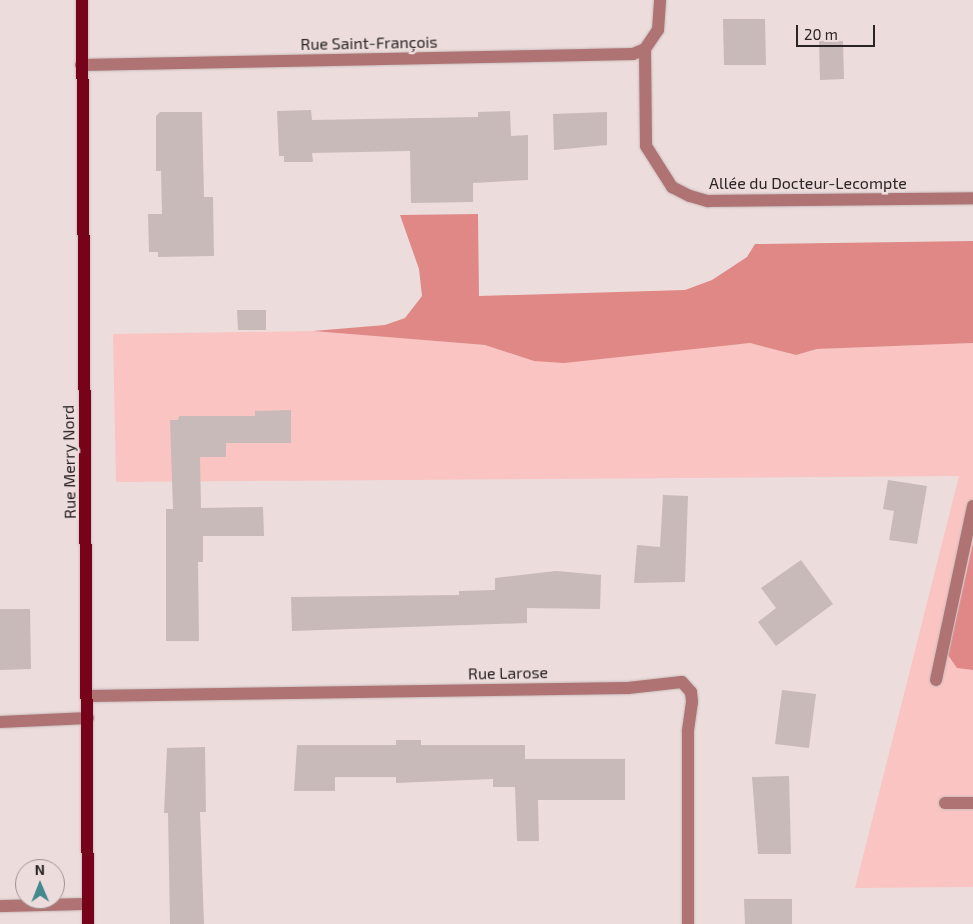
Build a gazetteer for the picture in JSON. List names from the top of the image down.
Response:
{
  "streets": {
    "main road": ["Rue Merry Nord"],
    "street": ["Rue Saint-François", "Allée du Docteur-Lecompte", "Rue Larose"]
  },
  "crossings": [
    ["Rue Saint-François", "Allée du Docteur-Lecompte"],
    ["Rue Saint-François", "Rue Merry Nord"],
    ["Rue Merry Nord", "Rue Larose"]
  ],
  "scale_bar": "20 m",
  "north": "top"
}
